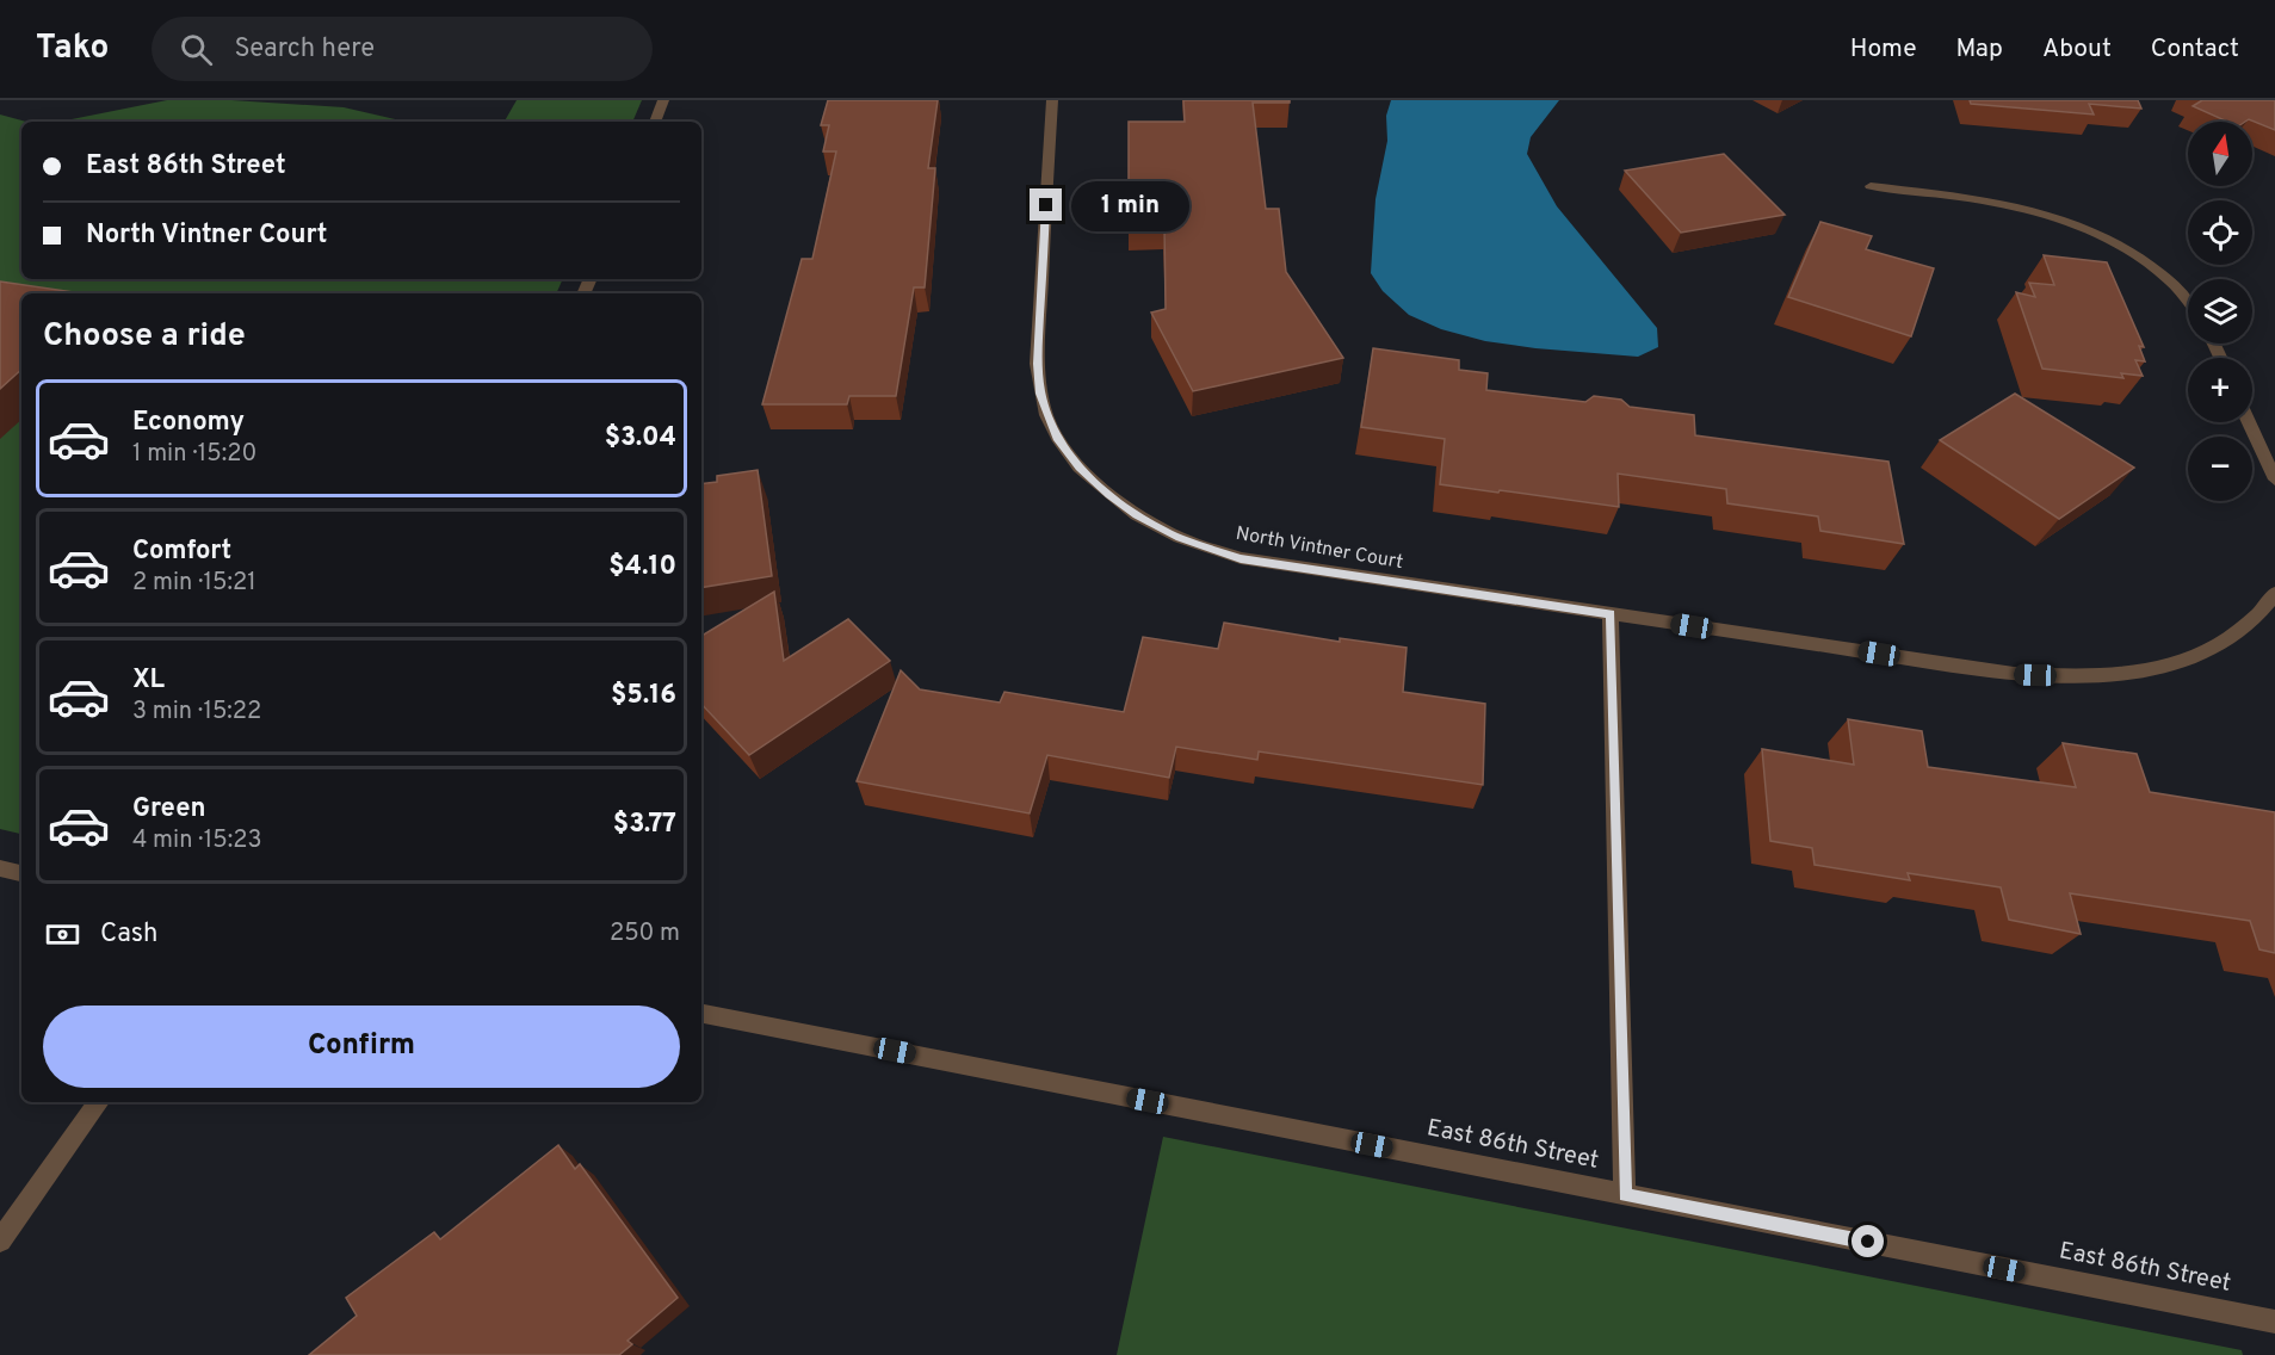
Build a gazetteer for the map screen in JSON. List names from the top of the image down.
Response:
{
  "streets": {
    "street": ["North Vintner Court", "East 86th Street"]
  },
  "north": "top",
  "page": {
    "header": "Tako",
    "search": "Search here",
    "nav": [
      "Home",
      "Map",
      "About",
      "Contact"
    ],
    "map_buttons": ["+", "−"],
    "banner": ["East 86th Street", "North Vintner Court"],
    "bubble": "1 min",
    "heading": "Choose a ride",
    "list": [
      {
        "name": "Economy",
        "note": "1 min · 15:20",
        "value": "$3.04"
      },
      {
        "name": "Comfort",
        "note": "2 min · 15:21",
        "value": "$4.10"
      },
      {
        "name": "XL",
        "note": "3 min · 15:22",
        "value": "$5.16"
      },
      {
        "name": "Green",
        "note": "4 min · 15:23",
        "value": "$3.77"
      }
    ],
    "pay": ["Cash", "250 m"],
    "buttons": "Confirm"
  }
}
